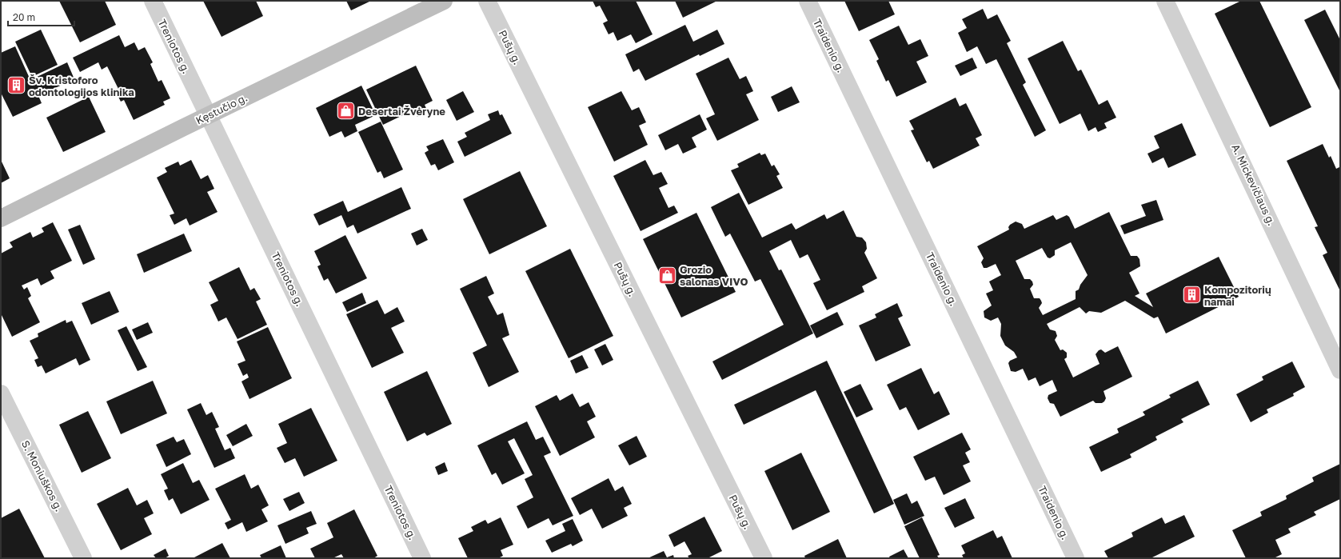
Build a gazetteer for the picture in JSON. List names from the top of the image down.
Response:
{
  "streets": {
    "main road": ["Kęstučio g."],
    "street": [
      "Traidenio g.",
      "Treniotos g.",
      "Pušų g.",
      "A. Mickevičiaus g.",
      "S. Moniuškos g."
    ]
  },
  "crossings": [
    ["Treniotos g.", "Kęstučio g."]
  ],
  "places": {
    "building": ["Šv. Kristoforo odontologijos klinika", "Kompozitorių namai"],
    "shop": ["Desertai Žvėryne", "Grozio salonas VIVO"]
  },
  "scale_bar": "20 m"
}
